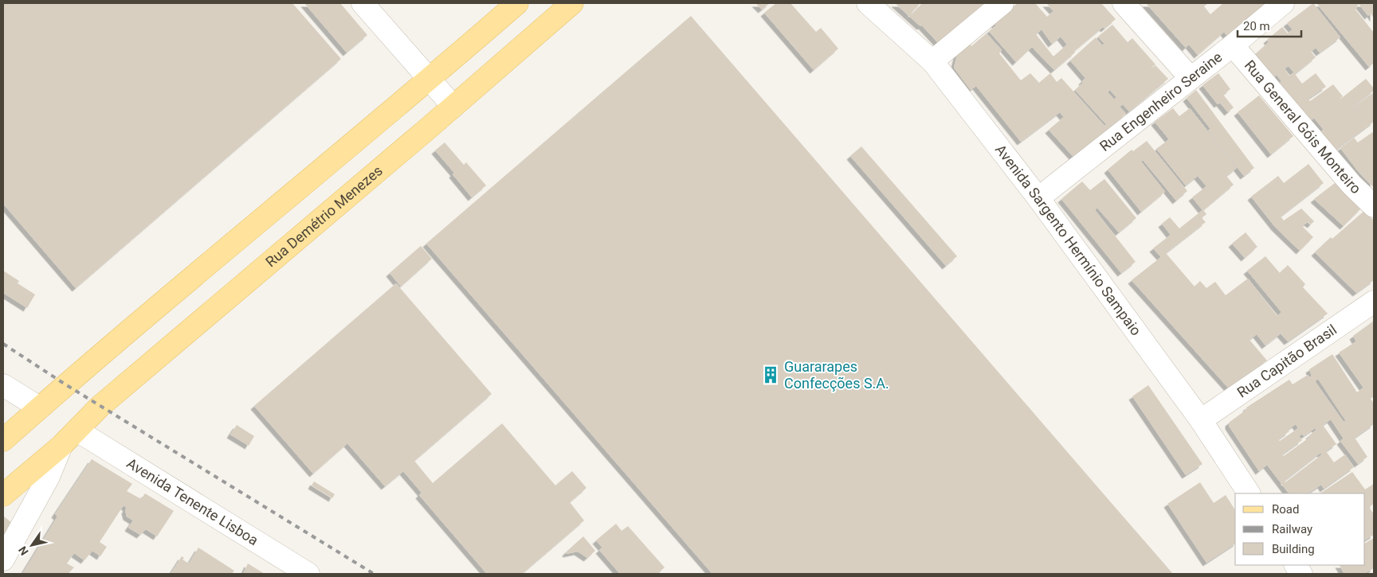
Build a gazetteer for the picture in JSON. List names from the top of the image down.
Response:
{
  "streets": {
    "main road": ["Rua Demétrio Menezes"],
    "street": [
      "Rua Engenheiro Seraine",
      "Rua General Góis Monteiro",
      "Avenida Sargento Hermínio Sampaio",
      "Rua Capitão Brasil",
      "Avenida Tenente Lisboa"
    ]
  },
  "crossings": [
    ["Rua Engenheiro Seraine", "Rua General Góis Monteiro"],
    ["Rua Engenheiro Seraine", "Avenida Sargento Hermínio Sampaio"],
    ["Rua Demétrio Menezes", "Avenida Tenente Lisboa"],
    ["Avenida Sargento Hermínio Sampaio", "Rua Capitão Brasil"]
  ],
  "places": {
    "building": ["Guararapes Confecções S.A."]
  },
  "legend": ["Road", "Railway", "Building"],
  "scale_bar": "20 m",
  "north": "bottom left"
}
